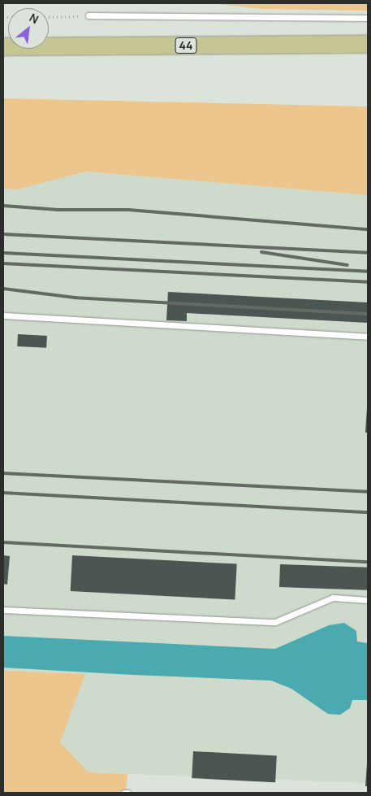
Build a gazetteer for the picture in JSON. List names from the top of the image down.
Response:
{
  "streets": {
    "main road": ["44"]
  },
  "north": "top right"
}
